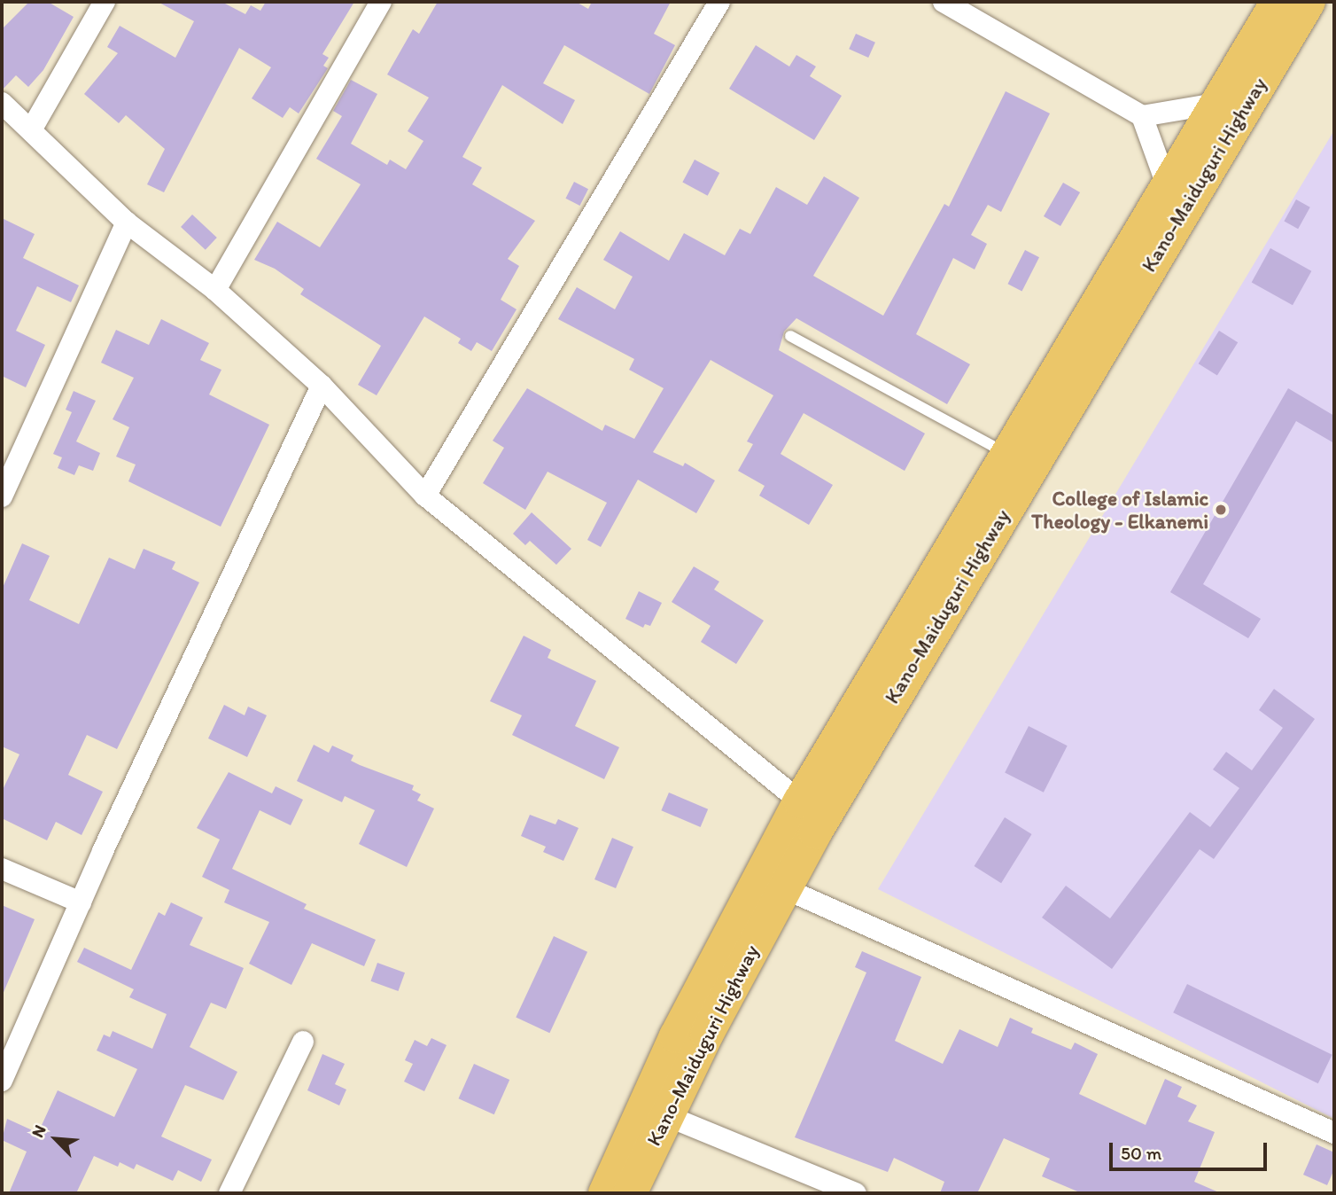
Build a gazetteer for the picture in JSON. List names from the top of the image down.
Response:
{
  "streets": {
    "highway": ["Kano-Maiduguri Highway"]
  },
  "places": ["College of Islamic Theology - Elkanemi"],
  "scale_bar": "50 m",
  "north": "top left"
}
